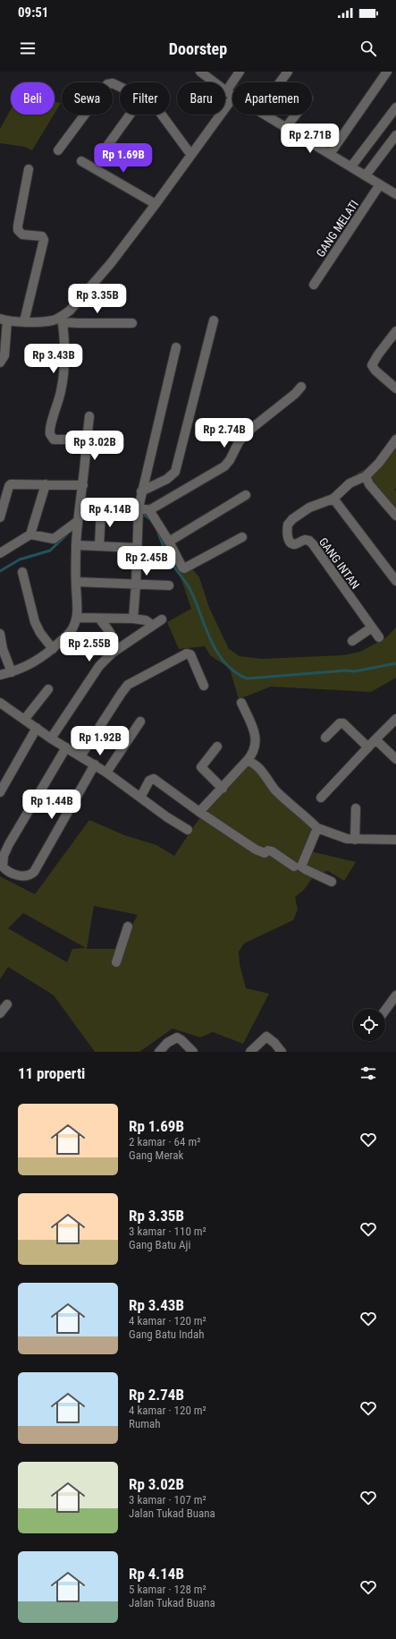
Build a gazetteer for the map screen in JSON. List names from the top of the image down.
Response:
{
  "streets": {
    "street": ["GANG MELATI", "GANG INTAN"]
  },
  "page": {
    "status": "09:51",
    "header": "Doorstep",
    "chip": [
      "Beli",
      "Sewa",
      "Filter",
      "Baru",
      "Apartemen"
    ],
    "price": [
      "Rp 2.71B",
      "Rp 1.69B",
      "Rp 3.35B",
      "Rp 3.43B",
      "Rp 2.74B",
      "Rp 3.02B",
      "Rp 4.14B",
      "Rp 2.45B",
      "Rp 2.55B",
      "Rp 1.92B",
      "Rp 1.44B"
    ],
    "heading": "11 properti",
    "list": [
      {
        "name": "Rp 1.69B",
        "note": "2 kamar · 64 m² · Gang Merak"
      },
      {
        "name": "Rp 3.35B",
        "note": "3 kamar · 110 m² · Gang Batu Aji"
      },
      {
        "name": "Rp 3.43B",
        "note": "4 kamar · 120 m² · Gang Batu Indah"
      },
      {
        "name": "Rp 2.74B",
        "note": "4 kamar · 120 m² · Rumah"
      },
      {
        "name": "Rp 3.02B",
        "note": "3 kamar · 107 m² · Jalan Tukad Buana"
      },
      {
        "name": "Rp 4.14B",
        "note": "5 kamar · 128 m² · Jalan Tukad Buana"
      }
    ]
  }
}
